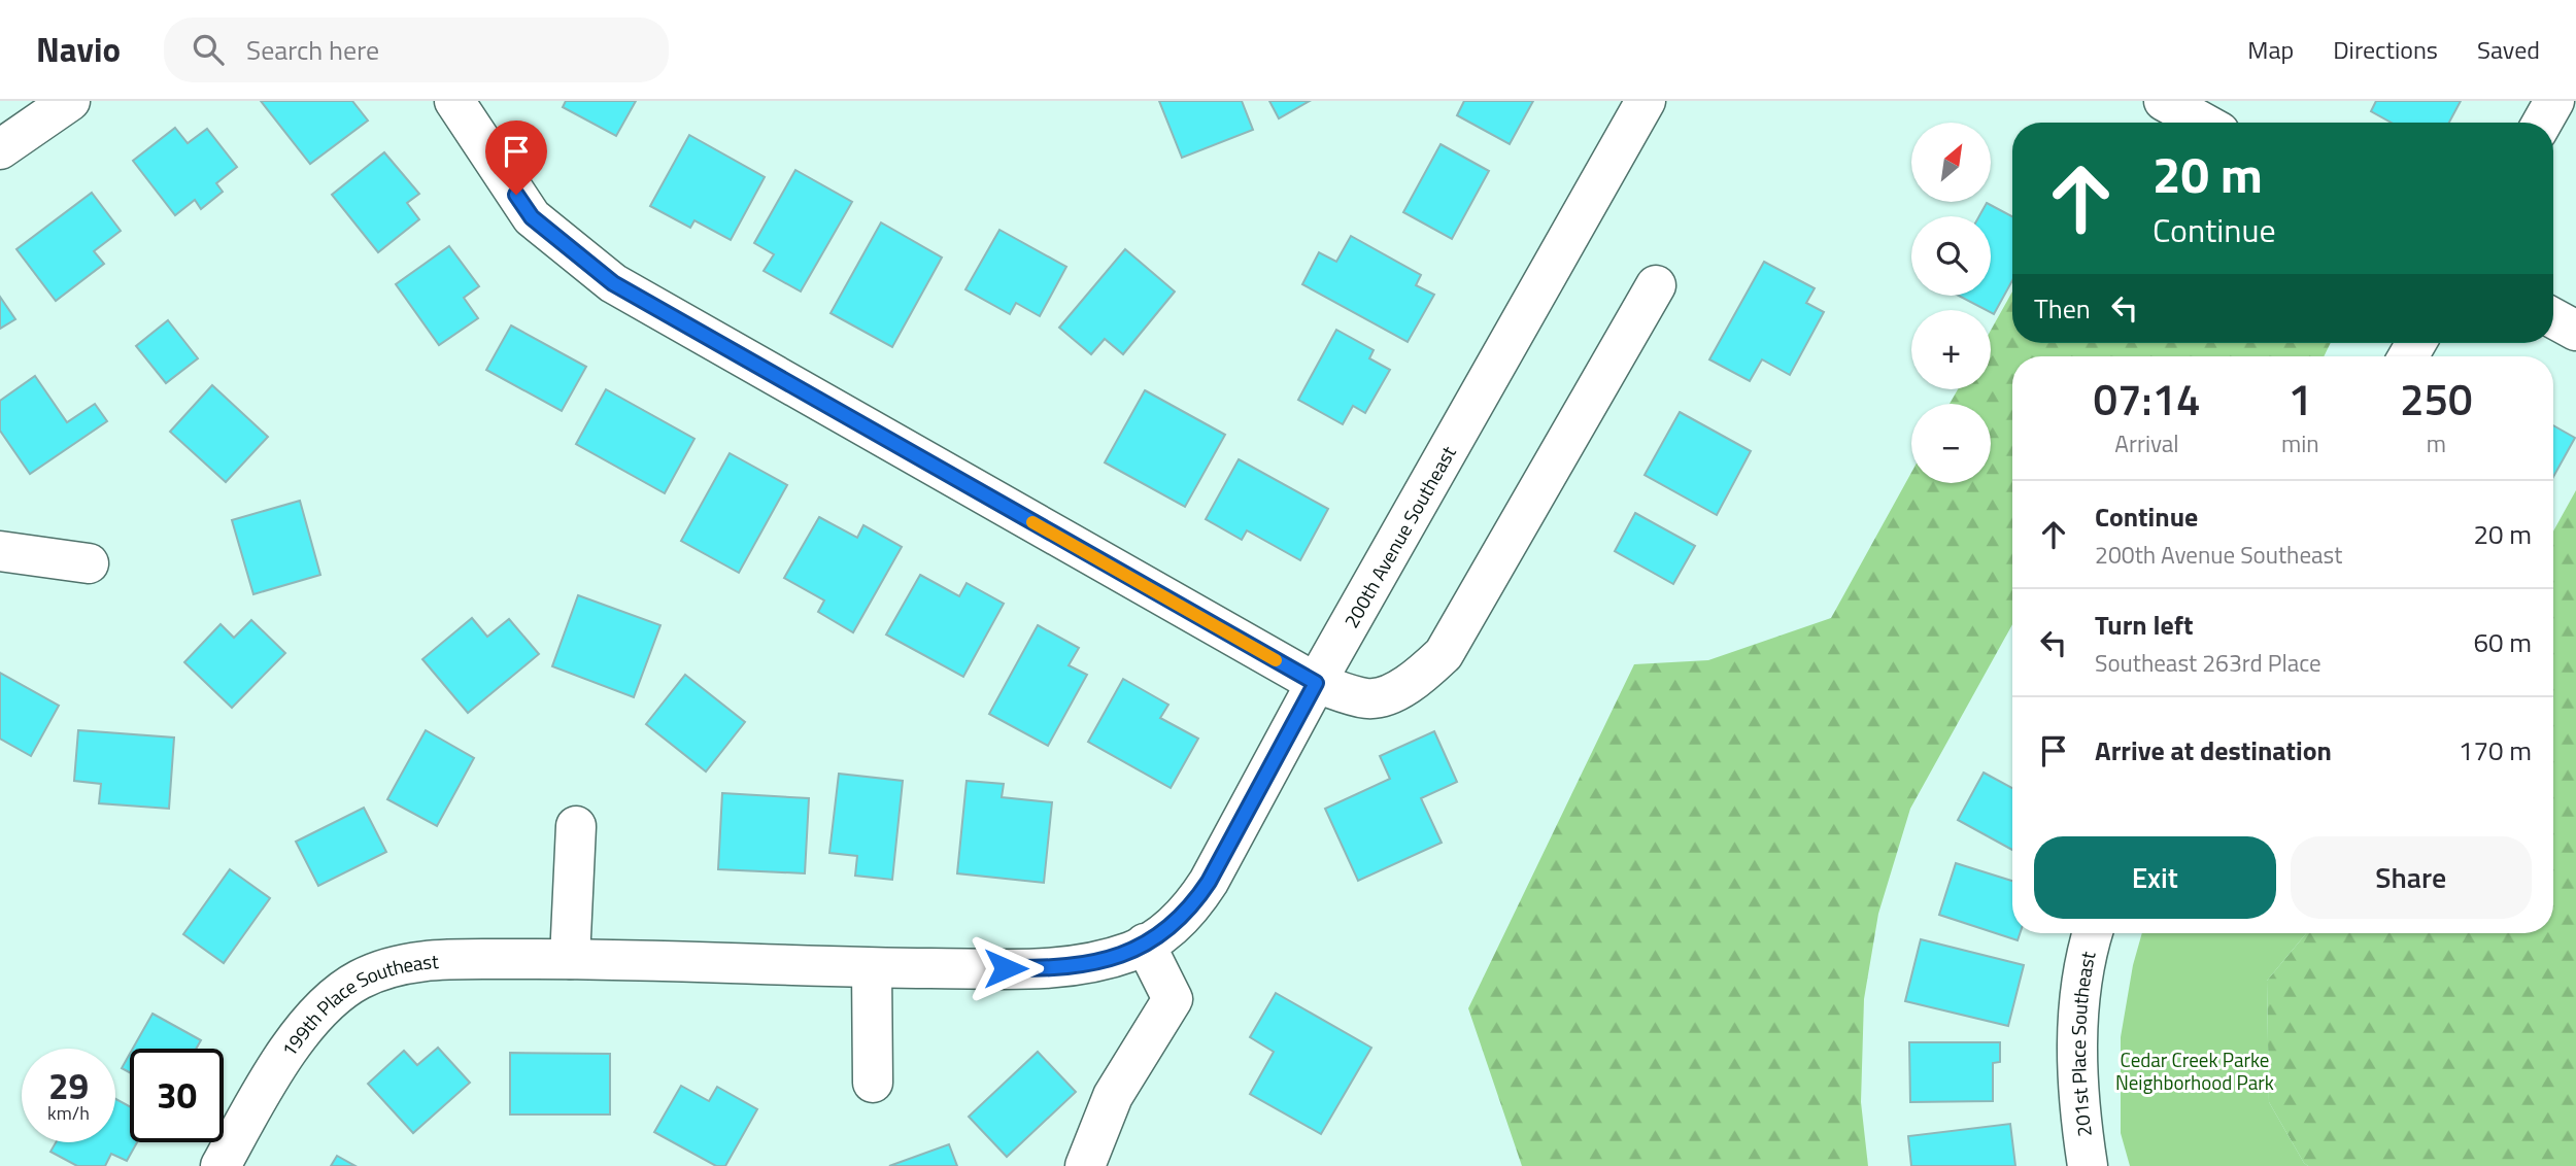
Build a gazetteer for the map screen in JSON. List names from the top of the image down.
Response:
{
  "streets": {
    "street": ["200th Avenue Southeast", "199th Place Southeast", "201st Place Southeast"]
  },
  "crossings": [
    ["200th Avenue Southeast", "199th Place Southeast"]
  ],
  "parks": ["Cedar Creek Parke Neighborhood Park"],
  "north": "top right",
  "page": {
    "header": "Navio",
    "search": "Search here",
    "nav": ["Map", "Directions", "Saved"],
    "map_buttons": ["+", "−"],
    "turn": ["20 m", "Continue"],
    "then": "Then",
    "eta": [
      "07:14",
      "Arrival",
      "1",
      "min",
      "250",
      "m"
    ],
    "list": [
      {
        "name": "Continue",
        "note": "200th Avenue Southeast",
        "value": "20 m"
      },
      {
        "name": "Turn left",
        "note": "Southeast 263rd Place",
        "value": "60 m"
      },
      {
        "name": "Arrive at destination",
        "value": "170 m"
      }
    ],
    "buttons": ["Exit", "Share"],
    "speed": "29 km/h",
    "limit": "30"
  }
}
